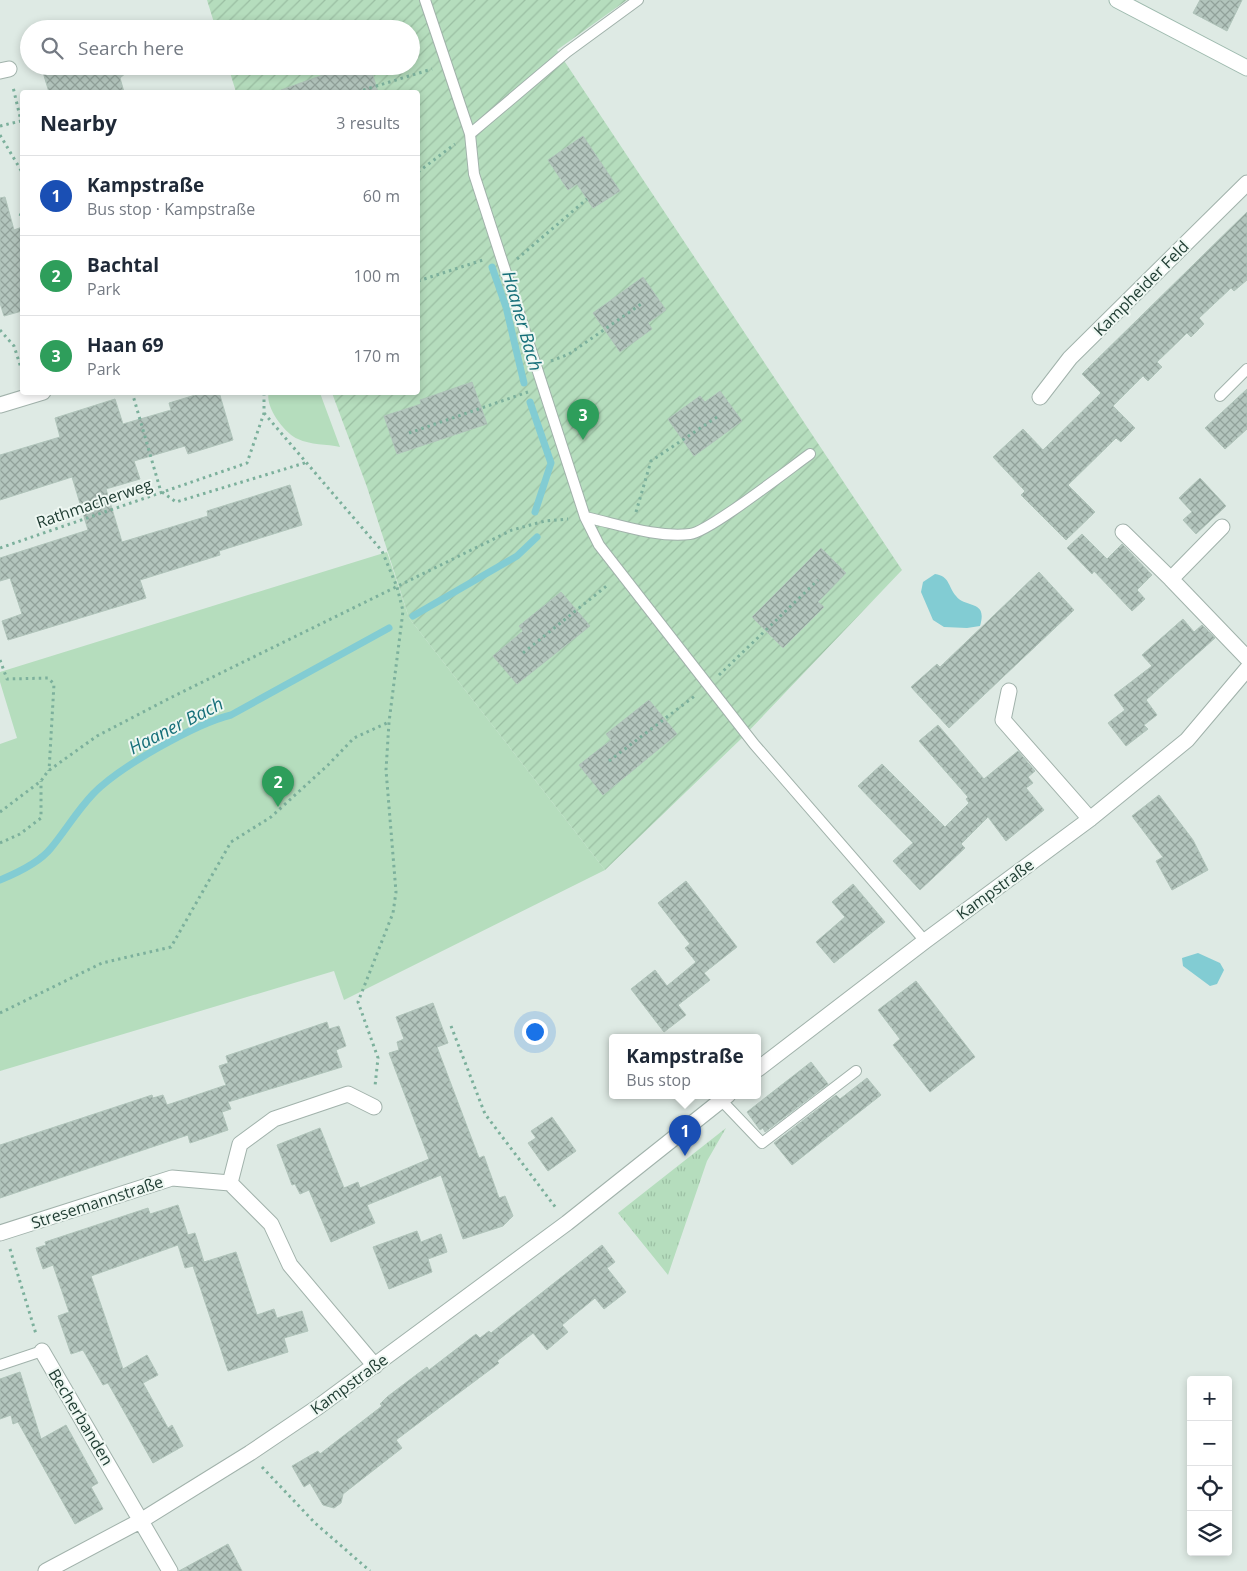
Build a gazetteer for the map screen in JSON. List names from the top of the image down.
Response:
{
  "streets": {
    "street": [
      "Kampheider Feld",
      "Kampstraße",
      "Stresemannstraße",
      "Becherbanden"
    ],
    "path": ["Rathmacherweg"]
  },
  "crossings": [
    ["Kampstraße", "Becherbanden"]
  ],
  "water": ["Haaner Bach"],
  "page": {
    "search": "Search here",
    "heading": ["Nearby", "3 results"],
    "list": [
      {
        "mark": "1",
        "name": "Kampstraße",
        "note": "Bus stop · Kampstraße",
        "value": "60 m"
      },
      {
        "mark": "2",
        "name": "Bachtal",
        "note": "Park",
        "value": "100 m"
      },
      {
        "mark": "3",
        "name": "Haan 69",
        "note": "Park",
        "value": "170 m"
      }
    ],
    "pins": ["3", "2", "1"],
    "popup": ["Kampstraße", "Bus stop"],
    "map_buttons": ["+", "−"]
  }
}
